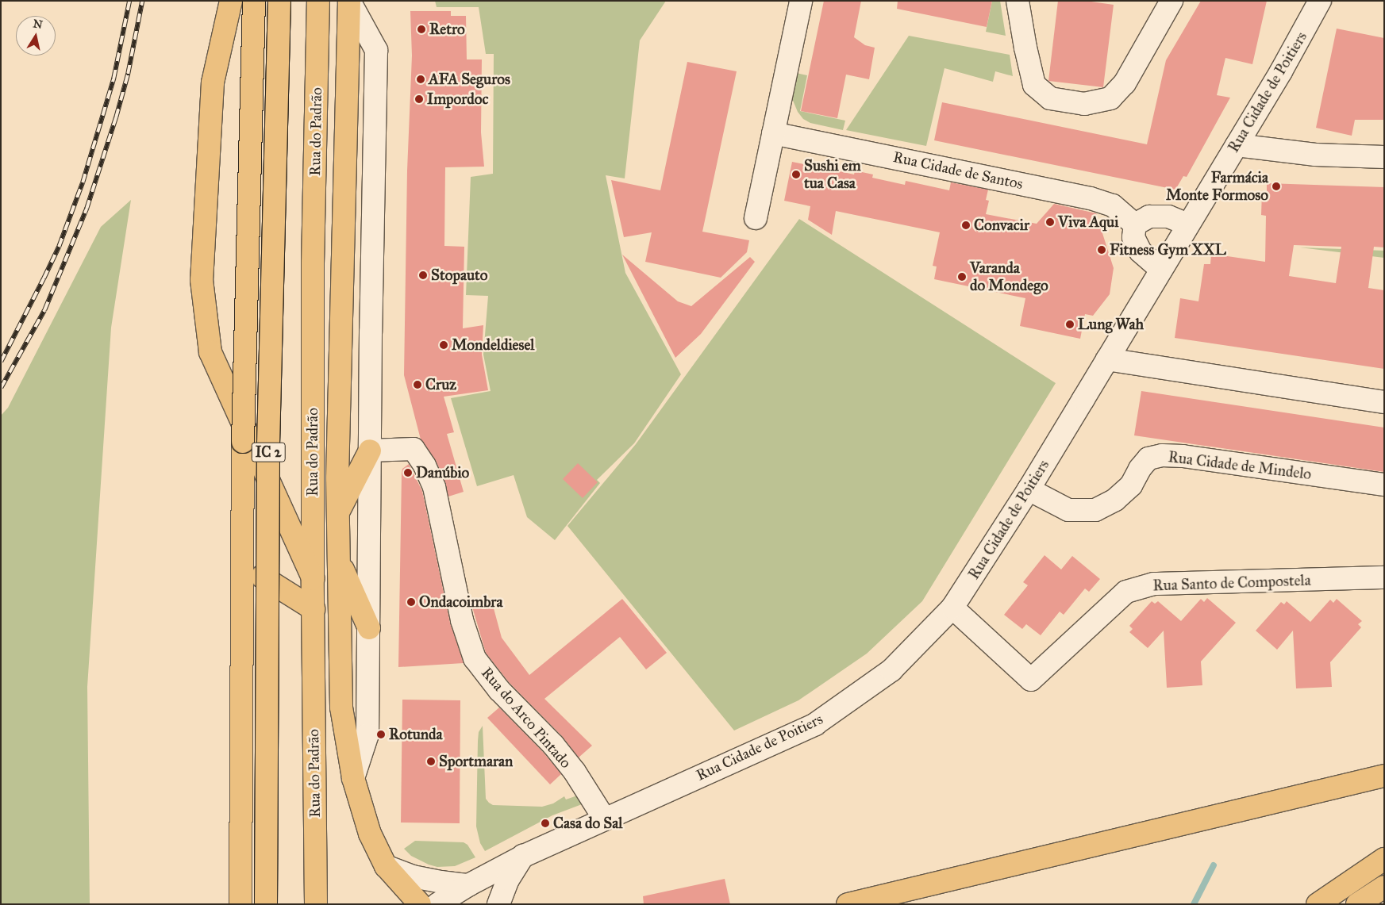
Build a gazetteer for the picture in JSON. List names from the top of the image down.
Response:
{
  "streets": {
    "main road": ["Rua do Padrão", "IC 2"],
    "street": [
      "Rua Cidade de Poitiers",
      "Rua Cidade de Santos",
      "Rua Cidade de Mindelo",
      "Rua Santo de Compostela",
      "Rua do Arco Pintado"
    ]
  },
  "crossings": [
    ["Rua Cidade de Poitiers", "Rua Cidade de Mindelo"],
    ["Rua Cidade de Poitiers", "Rua Santo de Compostela"],
    ["Rua Cidade de Poitiers", "Rua do Arco Pintado"],
    ["Rua do Padrão", "Rua do Arco Pintado"]
  ],
  "places": [
    "Retro",
    "AFA Seguros",
    "Impordoc",
    "Sushi em tua Casa",
    "Farmácia Monte Formoso",
    "Viva Aqui",
    "Convacir",
    "Fitness Gym XXL",
    "Stopauto",
    "Varanda do Mondego",
    "Lung Wah",
    "Mondeldiesel",
    "Cruz",
    "Danúbio",
    "Ondacoimbra",
    "Rotunda",
    "Sportmaran",
    "Casa do Sal"
  ],
  "north": "top"
}
